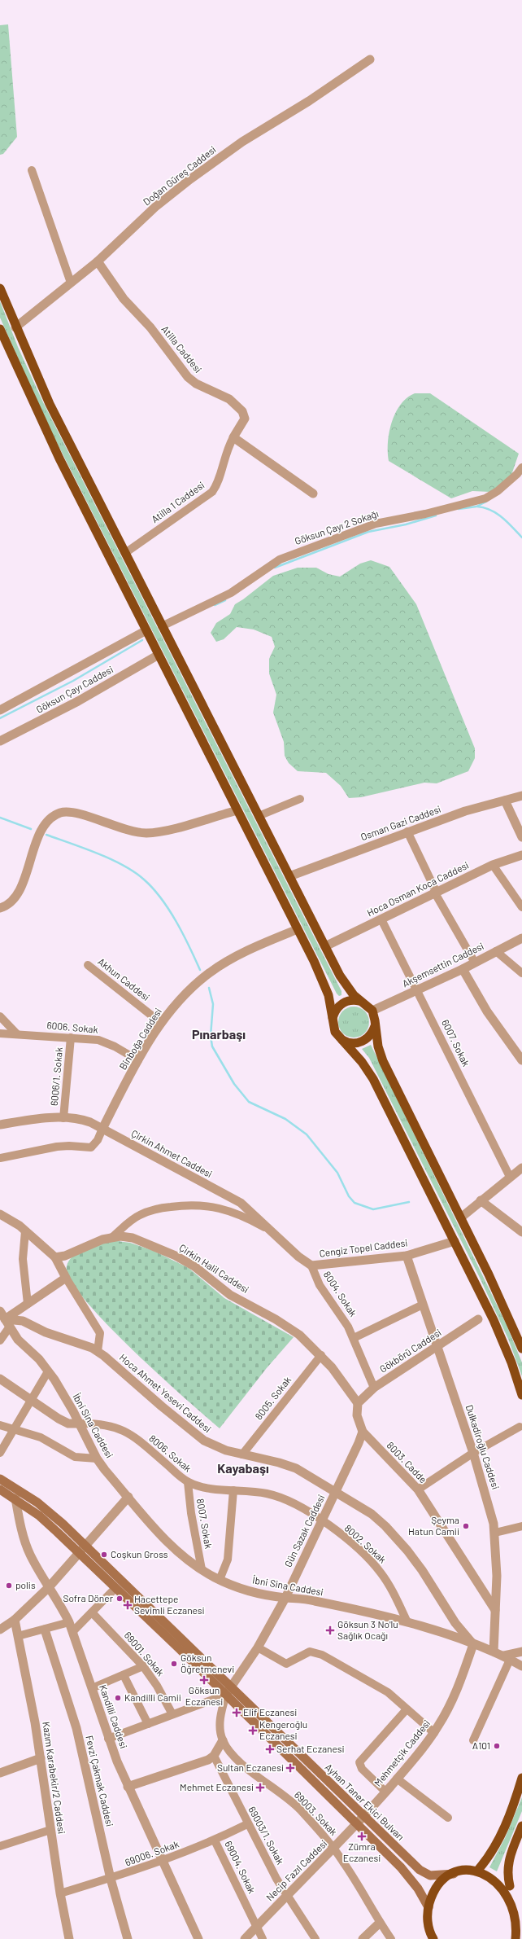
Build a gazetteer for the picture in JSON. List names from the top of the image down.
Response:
{
  "streets": {
    "main road": ["Ayhan Taner Ekici Bulvarı"],
    "street": [
      "Doğan Güreş Caddesi",
      "Atilla Caddesi",
      "Atilla 1 Caddesi",
      "Göksun Çayı 2 Sokağı",
      "Göksun Çayı Caddesi",
      "Osman Gazi Caddesi",
      "Hoca Osman Koca Caddesi",
      "Akşemsettin Caddesi",
      "Akhun Caddesi",
      "6006. Sokak",
      "Binboğa Caddesi",
      "6007. Sokak",
      "6006/1. Sokak",
      "Çirkin Ahmet Caddesi",
      "Cengiz Topel Caddesi",
      "Çirkin Halil Caddesi",
      "8004. Sokak",
      "Gökbörü Caddesi",
      "Hoca Ahmet Yesevi Caddesi",
      "8005. Sokak",
      "İbni Sina Caddesi",
      "Dulkadiroğlu Caddesi",
      "8006. Sokak",
      "8003. Cadde",
      "8007. Sokak",
      "Gün Sazak Caddesi",
      "8002. Sokak",
      "69001. Sokak",
      "Kandilli Caddesi",
      "Mehmetçik Caddesi",
      "Kazım Karabekir/2 Caddesi",
      "Fevzi Çakmak Caddesi",
      "69003. Sokak",
      "69003/1. Sokak",
      "69006. Sokak",
      "69004. Sokak",
      "Necip Fazıl Caddesi"
    ]
  },
  "crossings": [
    ["Doğan Güreş Caddesi", "Atilla Caddesi"],
    ["Atilla Caddesi", "Atilla 1 Caddesi"],
    ["Hoca Osman Koca Caddesi", "6007. Sokak"],
    ["Akşemsettin Caddesi", "6007. Sokak"],
    ["Akhun Caddesi", "Binboğa Caddesi"],
    ["6006. Sokak", "Binboğa Caddesi"],
    ["6006. Sokak", "6006/1. Sokak"],
    ["Binboğa Caddesi", "Çirkin Ahmet Caddesi"],
    ["6006/1. Sokak", "Çirkin Ahmet Caddesi"],
    ["Çirkin Ahmet Caddesi", "Cengiz Topel Caddesi"],
    ["Çirkin Ahmet Caddesi", "8004. Sokak"],
    ["Cengiz Topel Caddesi", "8004. Sokak"],
    ["Cengiz Topel Caddesi", "Dulkadiroğlu Caddesi"],
    ["Çirkin Halil Caddesi", "Gökbörü Caddesi"],
    ["Çirkin Halil Caddesi", "8005. Sokak"],
    ["8004. Sokak", "Gökbörü Caddesi"],
    ["Gökbörü Caddesi", "Dulkadiroğlu Caddesi"],
    ["Hoca Ahmet Yesevi Caddesi", "8005. Sokak"],
    ["Hoca Ahmet Yesevi Caddesi", "İbni Sina Caddesi"],
    ["Hoca Ahmet Yesevi Caddesi", "Gün Sazak Caddesi"],
    ["Hoca Ahmet Yesevi Caddesi", "Mehmetçik Caddesi"],
    ["İbni Sina Caddesi", "Dulkadiroğlu Caddesi"],
    ["İbni Sina Caddesi", "8006. Sokak"],
    ["İbni Sina Caddesi", "8007. Sokak"],
    ["İbni Sina Caddesi", "Gün Sazak Caddesi"],
    ["İbni Sina Caddesi", "8002. Sokak"],
    ["İbni Sina Caddesi", "Mehmetçik Caddesi"],
    ["Dulkadiroğlu Caddesi", "8003. Cadde"],
    ["8006. Sokak", "8007. Sokak"],
    ["8006. Sokak", "Gün Sazak Caddesi"],
    ["8006. Sokak", "8002. Sokak"],
    ["8003. Cadde", "Gün Sazak Caddesi"],
    ["Gün Sazak Caddesi", "8002. Sokak"],
    ["Gün Sazak Caddesi", "Ayhan Taner Ekici Bulvarı"],
    ["Kandilli Caddesi", "Ayhan Taner Ekici Bulvarı"],
    ["Kandilli Caddesi", "69006. Sokak"],
    ["Mehmetçik Caddesi", "Ayhan Taner Ekici Bulvarı"],
    ["Mehmetçik Caddesi", "Necip Fazıl Caddesi"],
    ["Kazım Karabekir/2 Caddesi", "69006. Sokak"],
    ["Fevzi Çakmak Caddesi", "69006. Sokak"],
    ["Ayhan Taner Ekici Bulvarı", "Necip Fazıl Caddesi"],
    ["69003. Sokak", "Necip Fazıl Caddesi"],
    ["69003/1. Sokak", "69006. Sokak"],
    ["69003/1. Sokak", "Necip Fazıl Caddesi"],
    ["69006. Sokak", "69004. Sokak"],
    ["69004. Sokak", "Necip Fazıl Caddesi"]
  ],
  "districts": ["Pınarbaşı", "Kayabaşı"],
  "places": {
    "other": [
      "Şeyma Hatun Camii",
      "Coşkun Gross",
      "polis",
      "Sofra Döner",
      "Göksun Öğretmenevi",
      "Kandilli Camii",
      "A101"
    ],
    "health": [
      "Hacettepe Sevimli Eczanesi",
      "Göksun 3 No'lu Sağlık Ocağı",
      "Göksun Eczanesi",
      "Elif Eczanesi",
      "Kengeroğlu Eczanesi",
      "Serhat Eczanesi",
      "Sultan Eczanesi",
      "Mehmet Eczanesi",
      "Zümra Eczanesi"
    ]
  }
}
